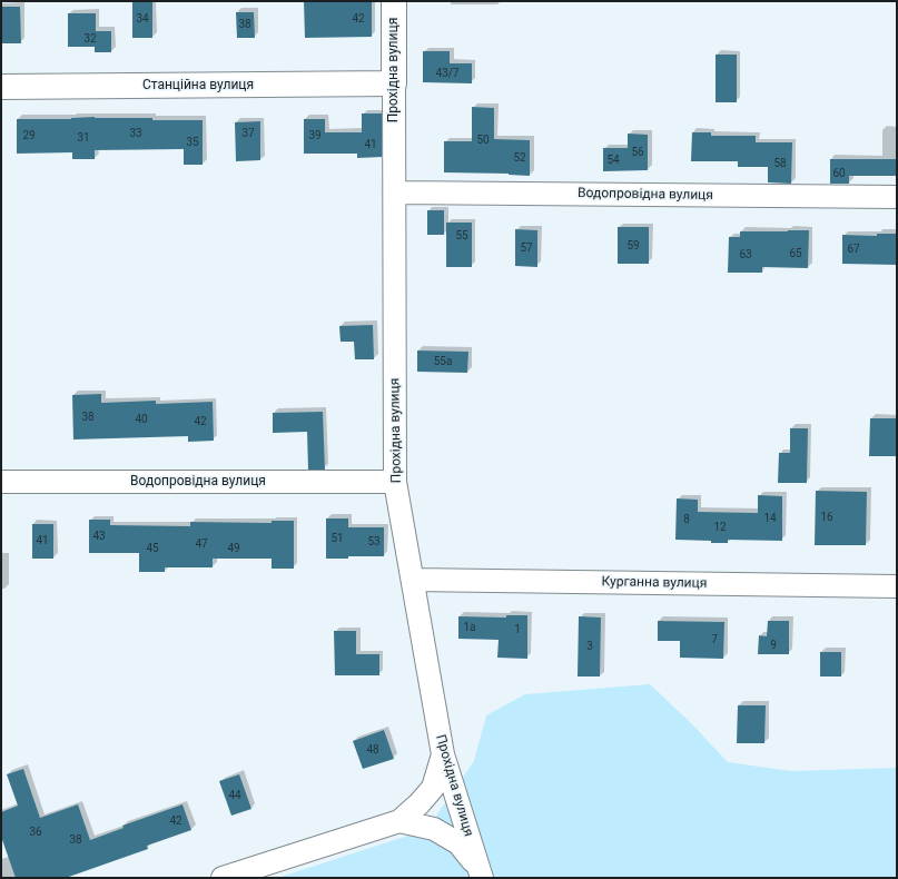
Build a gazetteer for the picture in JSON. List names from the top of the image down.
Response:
{
  "streets": {
    "street": [
      "Прохідна вулиця",
      "Станційна вулиця",
      "Водопровідна вулиця",
      "Курганна вулиця"
    ]
  },
  "crossings": [
    ["Прохідна вулиця", "Станційна вулиця"],
    ["Прохідна вулиця", "Водопровідна вулиця"],
    ["Прохідна вулиця", "Курганна вулиця"]
  ],
  "house_numbers": [
    "34",
    "42",
    "38",
    "32",
    "43/7",
    "33",
    "37",
    "29",
    "39",
    "31",
    "50",
    "35",
    "41",
    "56",
    "52",
    "54",
    "58",
    "60",
    "55",
    "59",
    "57",
    "67",
    "65",
    "63",
    "55а",
    "38",
    "40",
    "42",
    "16",
    "14",
    "8",
    "12",
    "43",
    "51",
    "41",
    "53",
    "47",
    "45",
    "49",
    "1а",
    "1",
    "7",
    "9",
    "3",
    "48",
    "44",
    "42",
    "36",
    "38"
  ]
}
